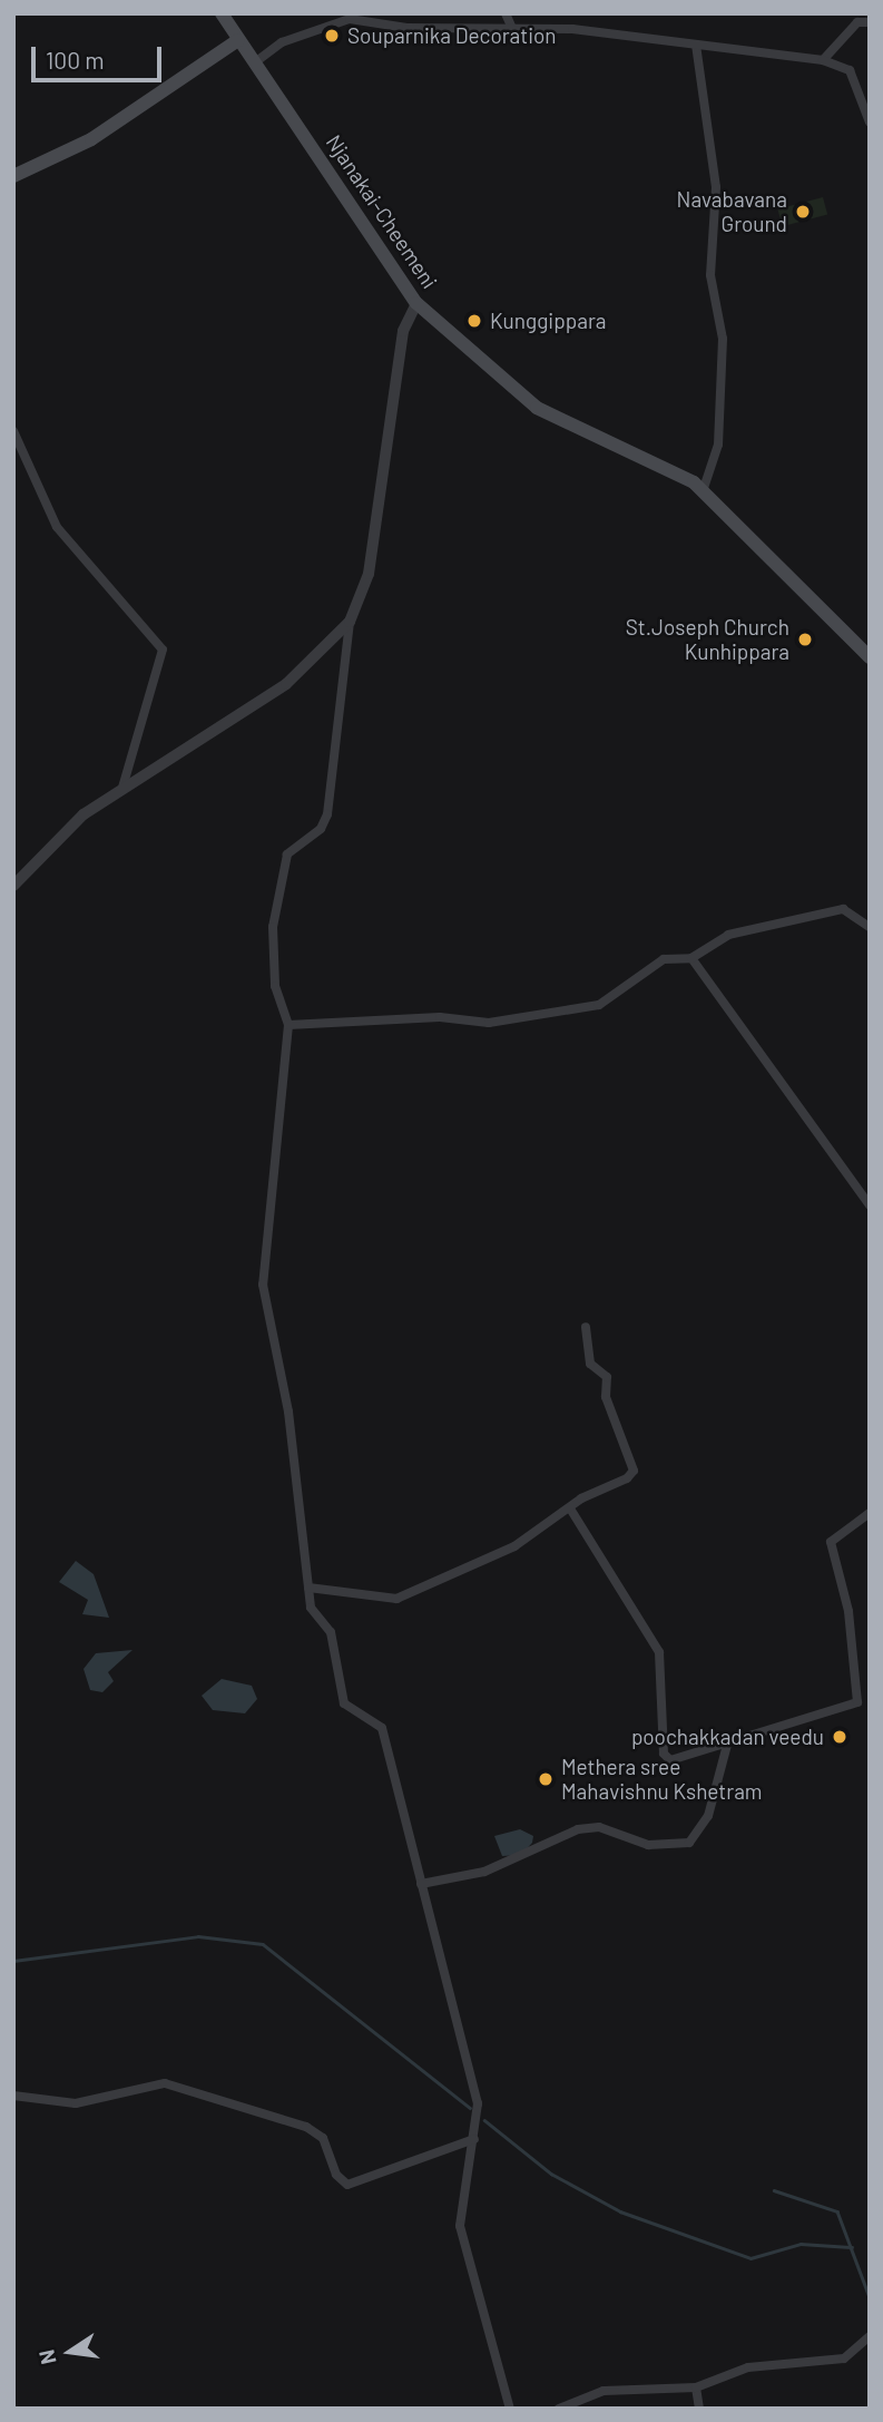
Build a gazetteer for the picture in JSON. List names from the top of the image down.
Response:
{
  "streets": {
    "main road": ["Njanakai-Cheemeni"]
  },
  "places": [
    "Souparnika Decoration",
    "Navabavana Ground",
    "Kunggippara",
    "St.Joseph Church Kunhippara",
    "poochakkadan veedu",
    "Methera sree Mahavishnu Kshetram"
  ],
  "scale_bar": "100 m",
  "north": "left"
}
